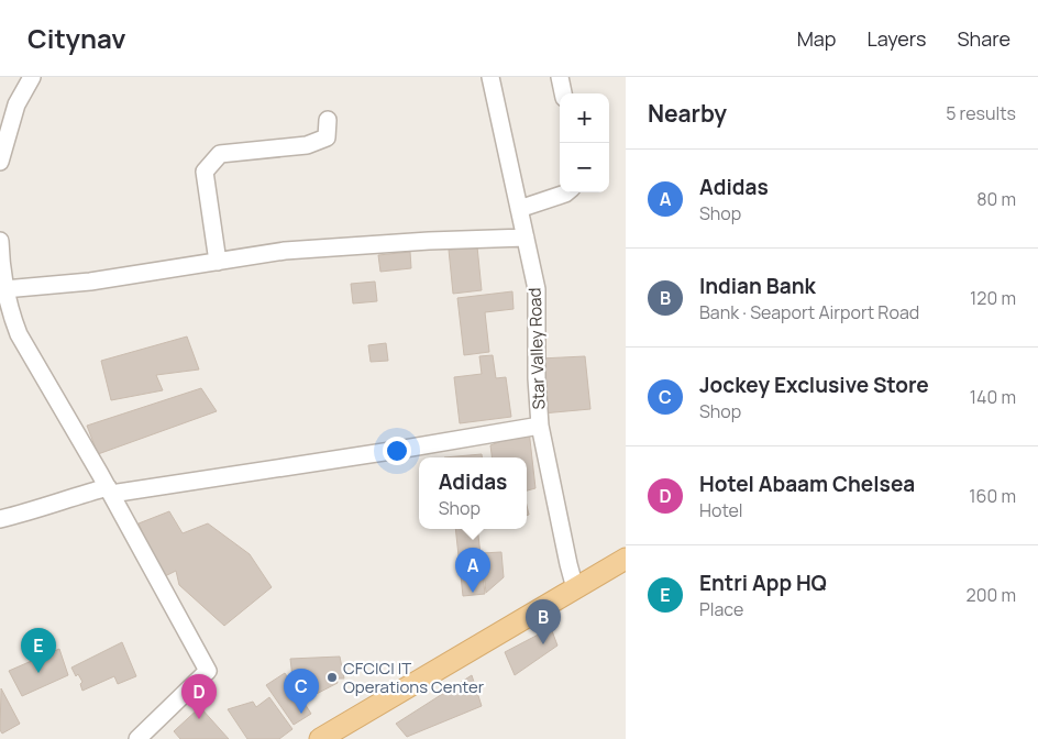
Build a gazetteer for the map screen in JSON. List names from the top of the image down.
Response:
{
  "streets": {
    "street": ["Star Valley Road"]
  },
  "places": ["CFCICI IT Operations Center"],
  "page": {
    "header": "Citynav",
    "nav": ["Map", "Layers", "Share"],
    "heading": ["Nearby", "5 results"],
    "map_buttons": ["+", "−"],
    "list": [
      {
        "mark": "A",
        "name": "Adidas",
        "note": "Shop",
        "value": "80 m"
      },
      {
        "mark": "B",
        "name": "Indian Bank",
        "note": "Bank · Seaport Airport Road",
        "value": "120 m"
      },
      {
        "mark": "C",
        "name": "Jockey Exclusive Store",
        "note": "Shop",
        "value": "140 m"
      },
      {
        "mark": "D",
        "name": "Hotel Abaam Chelsea",
        "note": "Hotel",
        "value": "160 m"
      },
      {
        "mark": "E",
        "name": "Entri App HQ",
        "note": "Place",
        "value": "200 m"
      }
    ],
    "popup": ["Adidas", "Shop"],
    "pins": [
      "A",
      "B",
      "E",
      "C",
      "D"
    ]
  }
}
